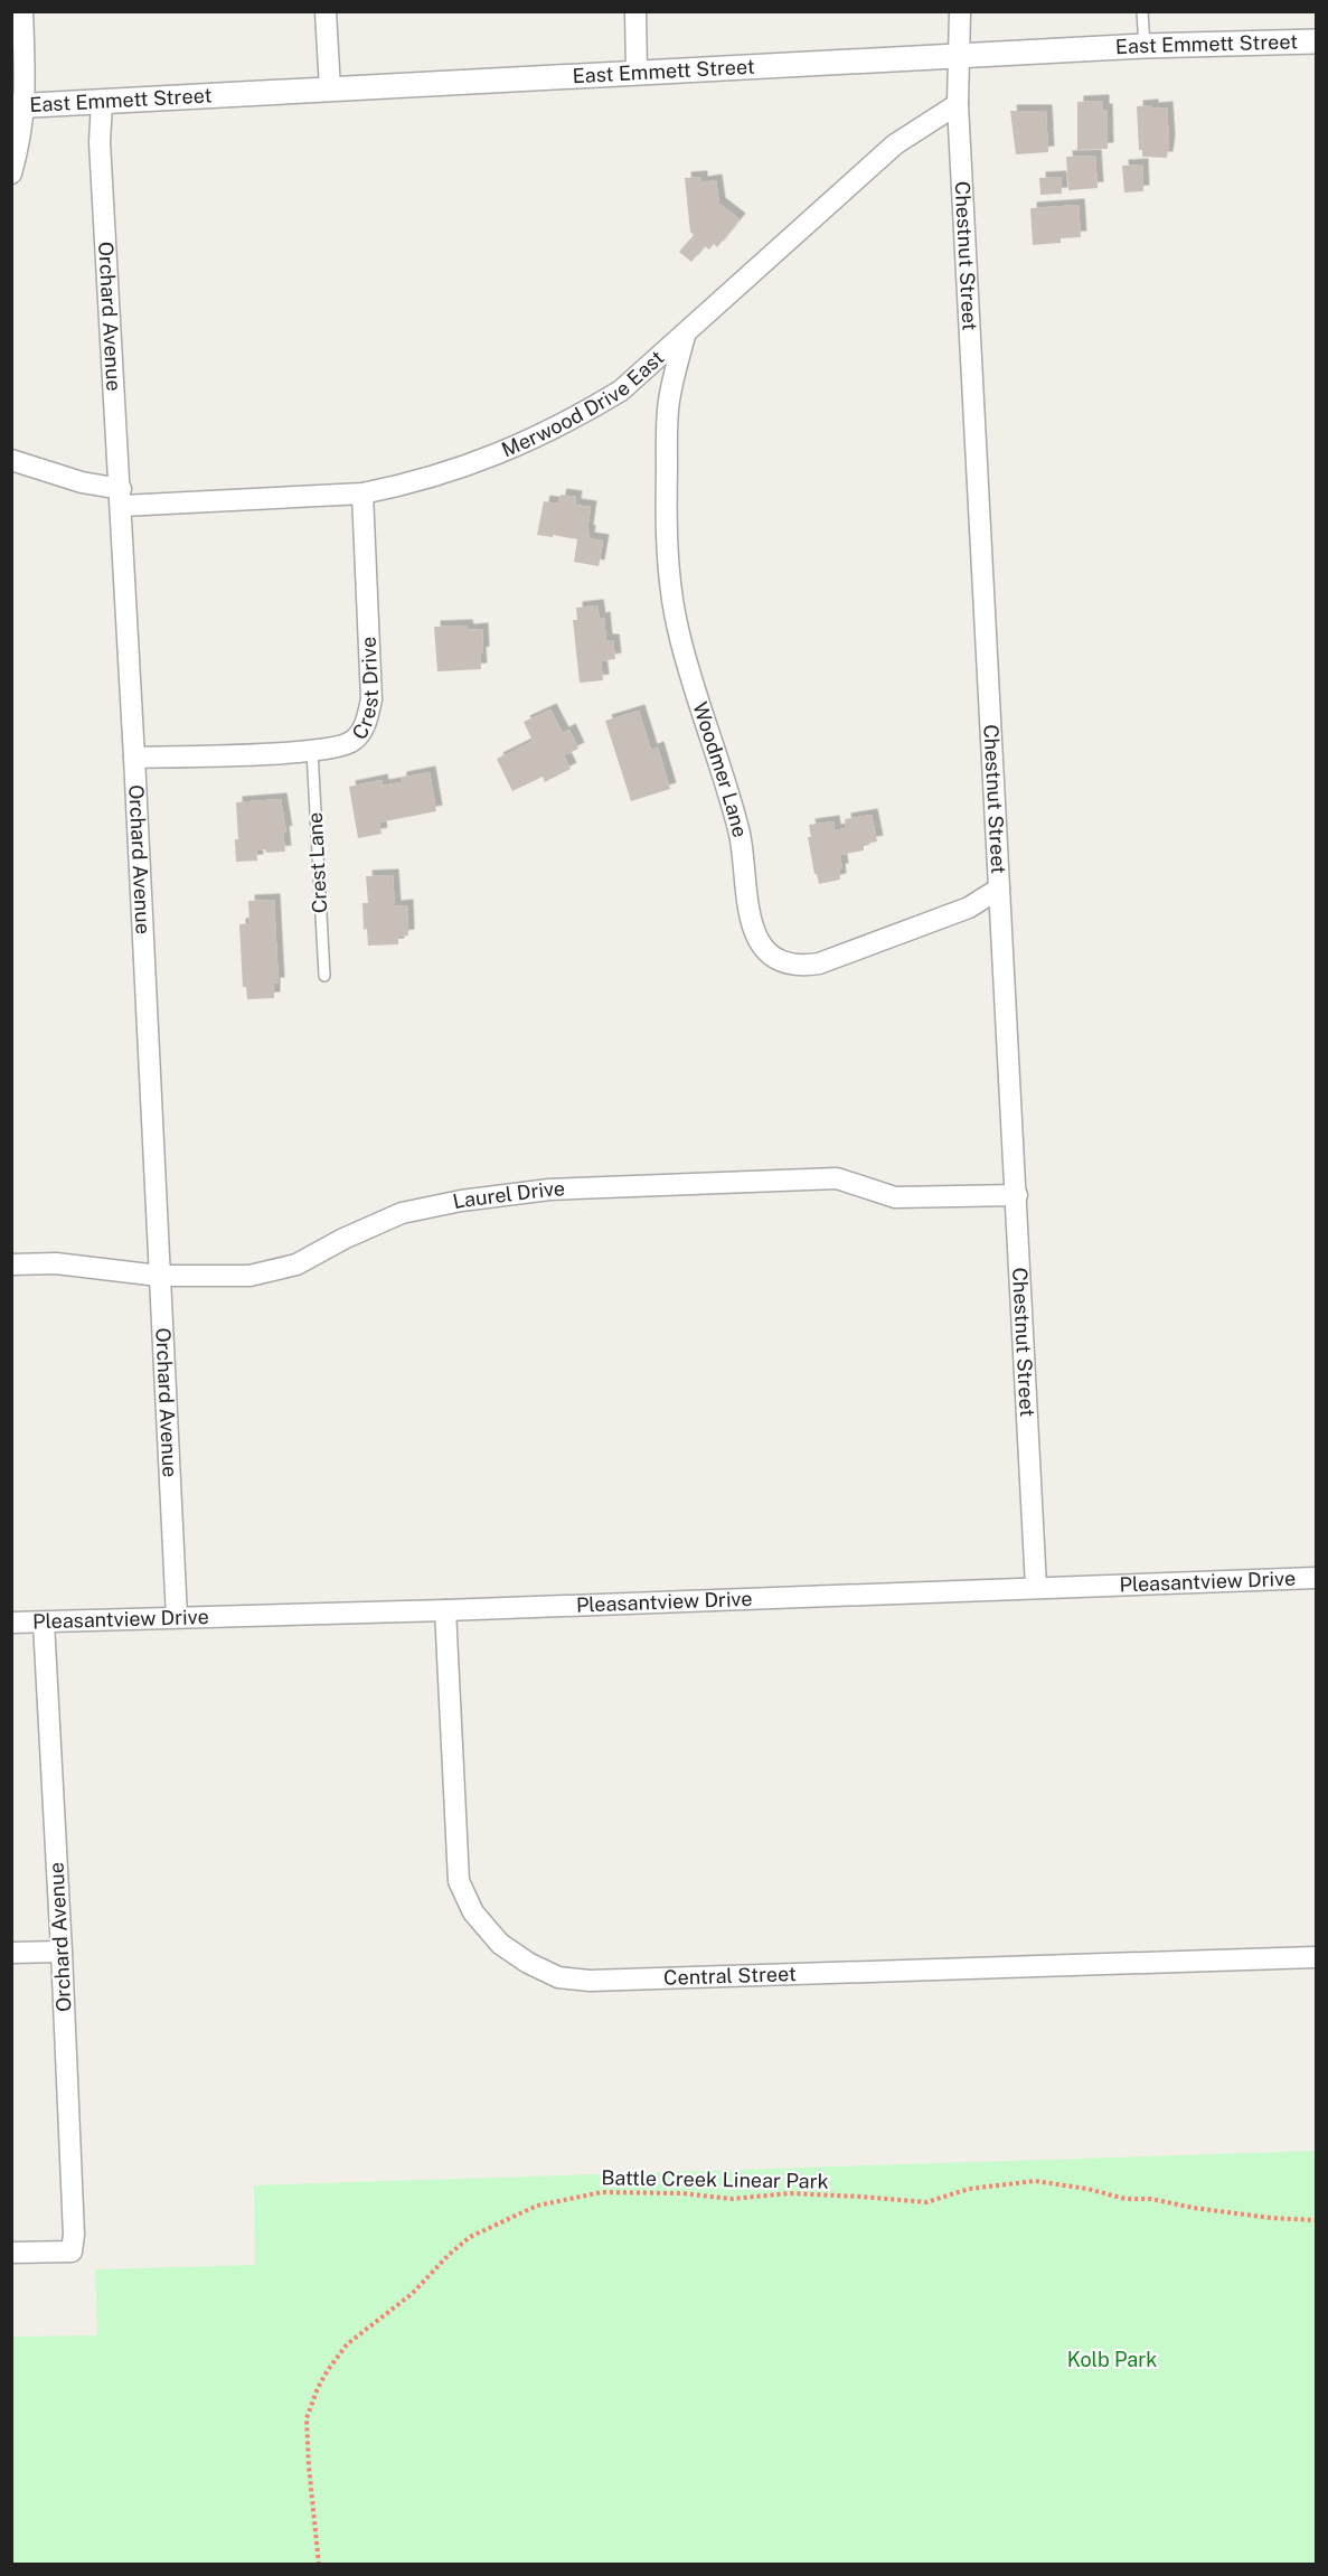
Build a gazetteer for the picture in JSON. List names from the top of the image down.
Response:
{
  "streets": {
    "street": [
      "East Emmett Street",
      "Chestnut Street",
      "Orchard Avenue",
      "Merwood Drive East",
      "Crest Drive",
      "Woodmer Lane",
      "Laurel Drive",
      "Pleasantview Drive",
      "Central Street"
    ],
    "lane": ["Crest Lane"],
    "path": ["Battle Creek Linear Park"]
  },
  "crossings": [
    ["East Emmett Street", "Chestnut Street"],
    ["East Emmett Street", "Orchard Avenue"],
    ["Chestnut Street", "Merwood Drive East"],
    ["Chestnut Street", "Woodmer Lane"],
    ["Chestnut Street", "Laurel Drive"],
    ["Chestnut Street", "Pleasantview Drive"],
    ["Orchard Avenue", "Merwood Drive East"],
    ["Orchard Avenue", "Crest Drive"],
    ["Orchard Avenue", "Laurel Drive"],
    ["Orchard Avenue", "Pleasantview Drive"],
    ["Merwood Drive East", "Crest Drive"],
    ["Merwood Drive East", "Woodmer Lane"],
    ["Crest Drive", "Crest Lane"],
    ["Pleasantview Drive", "Central Street"]
  ],
  "parks": ["Kolb Park"]
}
